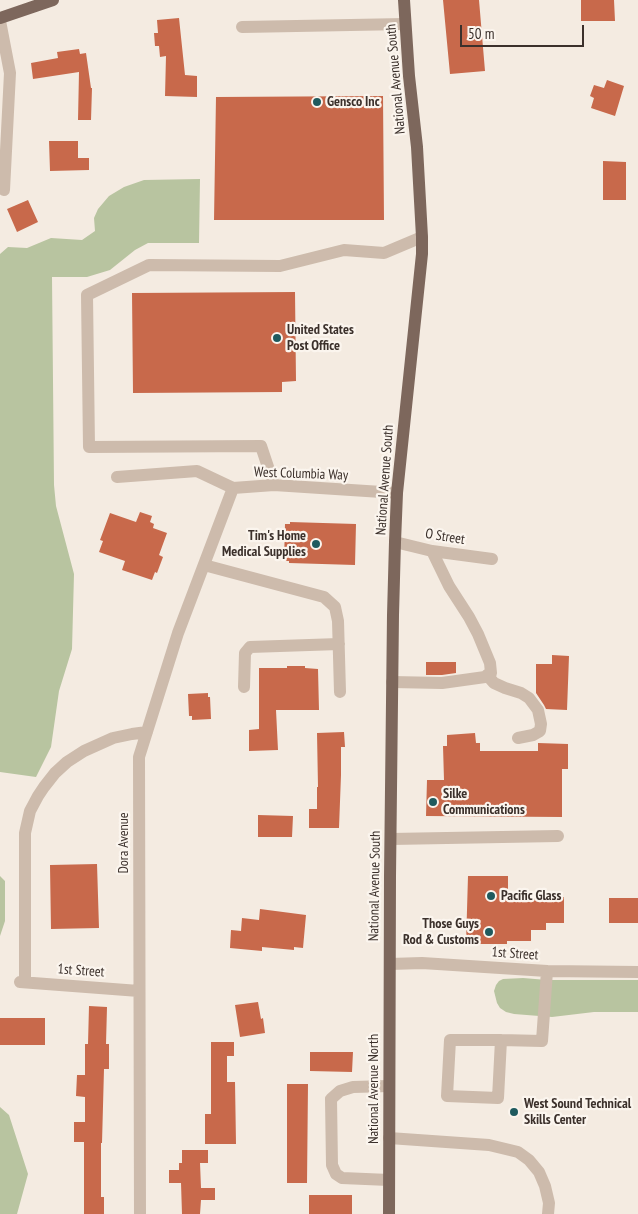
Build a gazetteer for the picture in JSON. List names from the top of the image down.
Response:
{
  "streets": {
    "main road": ["National Avenue South", "National Avenue North"],
    "street": [
      "West Columbia Way",
      "O Street",
      "Dora Avenue",
      "1st Street"
    ]
  },
  "crossings": [
    ["National Avenue South", "West Columbia Way"],
    ["National Avenue South", "O Street"],
    ["National Avenue South", "1st Street"],
    ["National Avenue South", "National Avenue North"],
    ["West Columbia Way", "Dora Avenue"],
    ["Dora Avenue", "1st Street"],
    ["1st Street", "National Avenue North"]
  ],
  "places": [
    "Gensco Inc",
    "United States Post Office",
    "Tim's Home Medical Supplies",
    "Silke Communications",
    "Pacific Glass",
    "Those Guys Rod & Customs",
    "West Sound Technical Skills Center"
  ],
  "scale_bar": "50 m"
}
